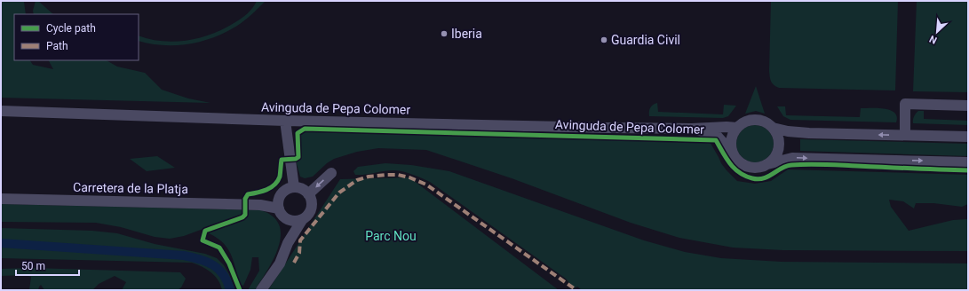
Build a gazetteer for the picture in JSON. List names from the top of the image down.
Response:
{
  "streets": {
    "street": ["Avinguda de Pepa Colomer", "Carretera de la Platja"]
  },
  "parks": ["Parc Nou"],
  "places": ["Iberia", "Guardia Civil"],
  "legend": ["Cycle path", "Path"],
  "scale_bar": "50 m",
  "north": "bottom left"
}
